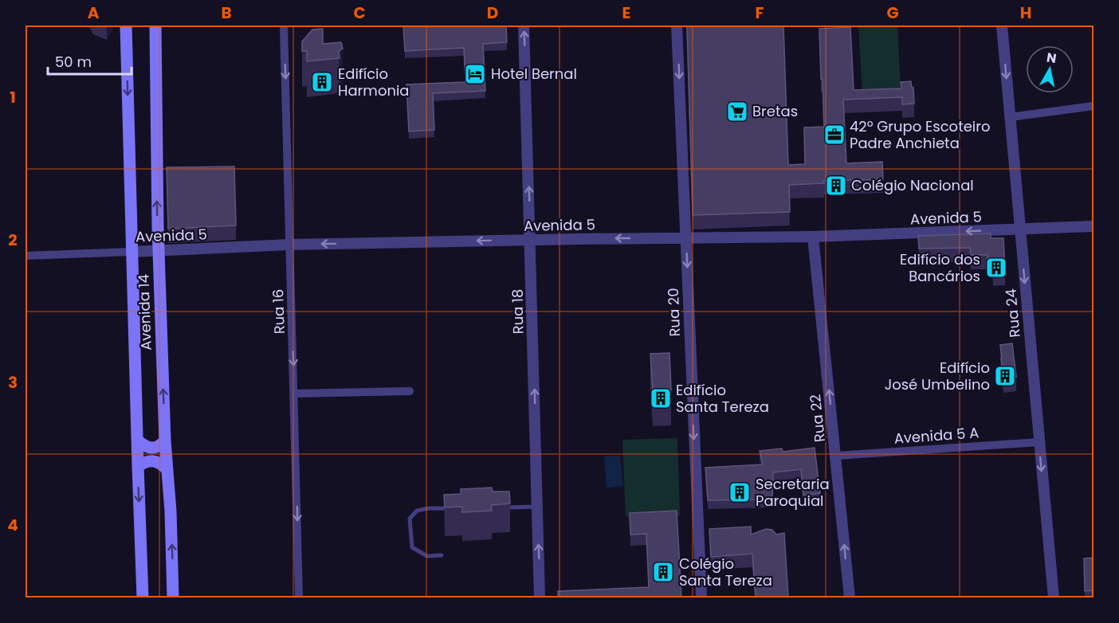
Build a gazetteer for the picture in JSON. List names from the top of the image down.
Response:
{
  "streets": {
    "main road": ["Avenida 14"],
    "street": [
      "Avenida 5",
      "Rua 16",
      "Rua 18",
      "Rua 20",
      "Rua 24",
      "Rua 22",
      "Avenida 5 A"
    ]
  },
  "crossings": [
    ["Avenida 5", "Rua 16"],
    ["Avenida 5", "Rua 18"],
    ["Avenida 5", "Avenida 14"],
    ["Avenida 5", "Rua 20"],
    ["Avenida 5", "Rua 24"],
    ["Avenida 5", "Rua 22"],
    ["Rua 24", "Avenida 5 A"],
    ["Rua 22", "Avenida 5 A"]
  ],
  "one_way": [
    "Avenida 5",
    "Rua 16",
    "Rua 18",
    "Rua 20",
    "Rua 24",
    "Rua 22"
  ],
  "places": {
    "hotel": ["Hotel Bernal"],
    "building": [
      "Edifício Harmonia",
      "Colégio Nacional",
      "Edifício dos Bancários",
      "Edifício José Umbelino",
      "Edifício Santa Tereza",
      "Secretaria Paroquial",
      "Colégio Santa Tereza"
    ],
    "supermarket": ["Bretas"],
    "office": ["42º Grupo Escoteiro Padre Anchieta"]
  },
  "scale_bar": "50 m",
  "north": "top",
  "grid": {
    "columns": [
      "A",
      "B",
      "C",
      "D",
      "E",
      "F",
      "G",
      "H"
    ],
    "rows": [
      "1",
      "2",
      "3",
      "4"
    ]
  }
}
